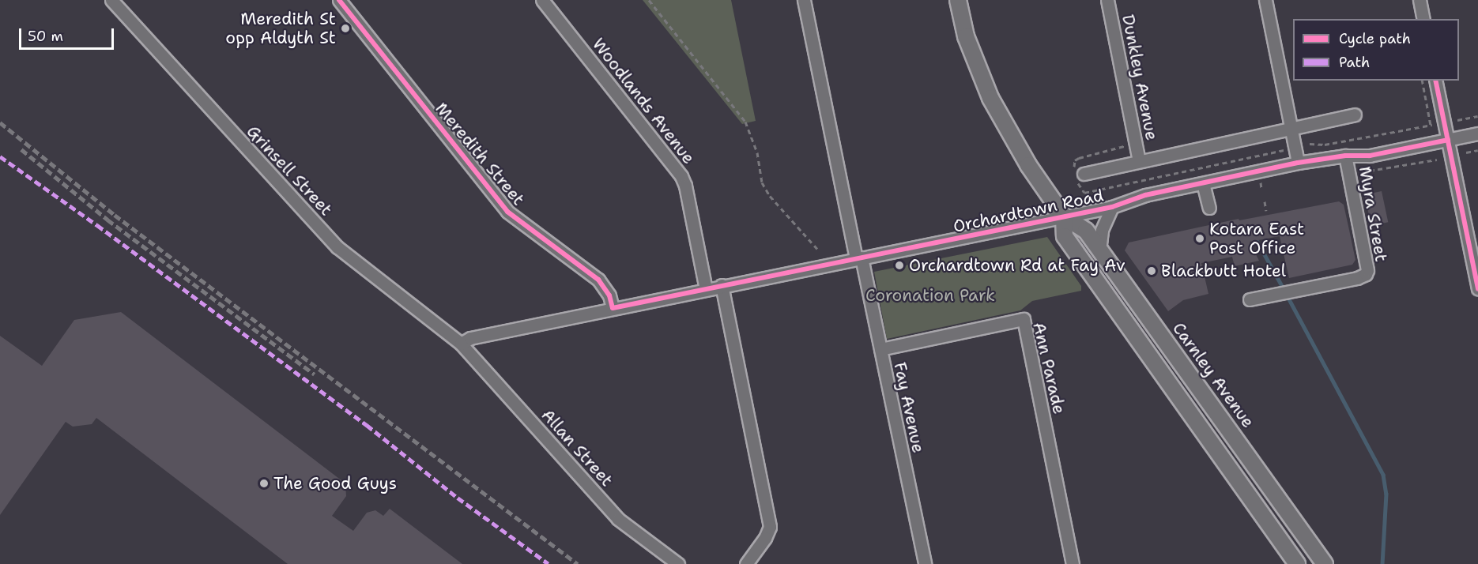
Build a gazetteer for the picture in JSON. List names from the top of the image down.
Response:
{
  "streets": {
    "main road": ["Carnley Avenue"],
    "street": [
      "Dunkley Avenue",
      "Woodlands Avenue",
      "Meredith Street",
      "Grinsell Street",
      "Orchardtown Road",
      "Myra Street",
      "Ann Parade",
      "Fay Avenue",
      "Allan Street"
    ]
  },
  "crossings": [
    ["Dunkley Avenue", "Orchardtown Road"],
    ["Woodlands Avenue", "Orchardtown Road"],
    ["Meredith Street", "Orchardtown Road"],
    ["Grinsell Street", "Orchardtown Road"],
    ["Grinsell Street", "Allan Street"],
    ["Orchardtown Road", "Myra Street"],
    ["Orchardtown Road", "Carnley Avenue"],
    ["Orchardtown Road", "Fay Avenue"],
    ["Orchardtown Road", "Allan Street"],
    ["Ann Parade", "Fay Avenue"]
  ],
  "parks": ["Coronation Park"],
  "places": [
    "Meredith St opp Aldyth St",
    "Kotara East Post Office",
    "Orchardtown Rd at Fay Av",
    "Blackbutt Hotel",
    "The Good Guys"
  ],
  "legend": ["Cycle path", "Path"],
  "scale_bar": "50 m"
}
